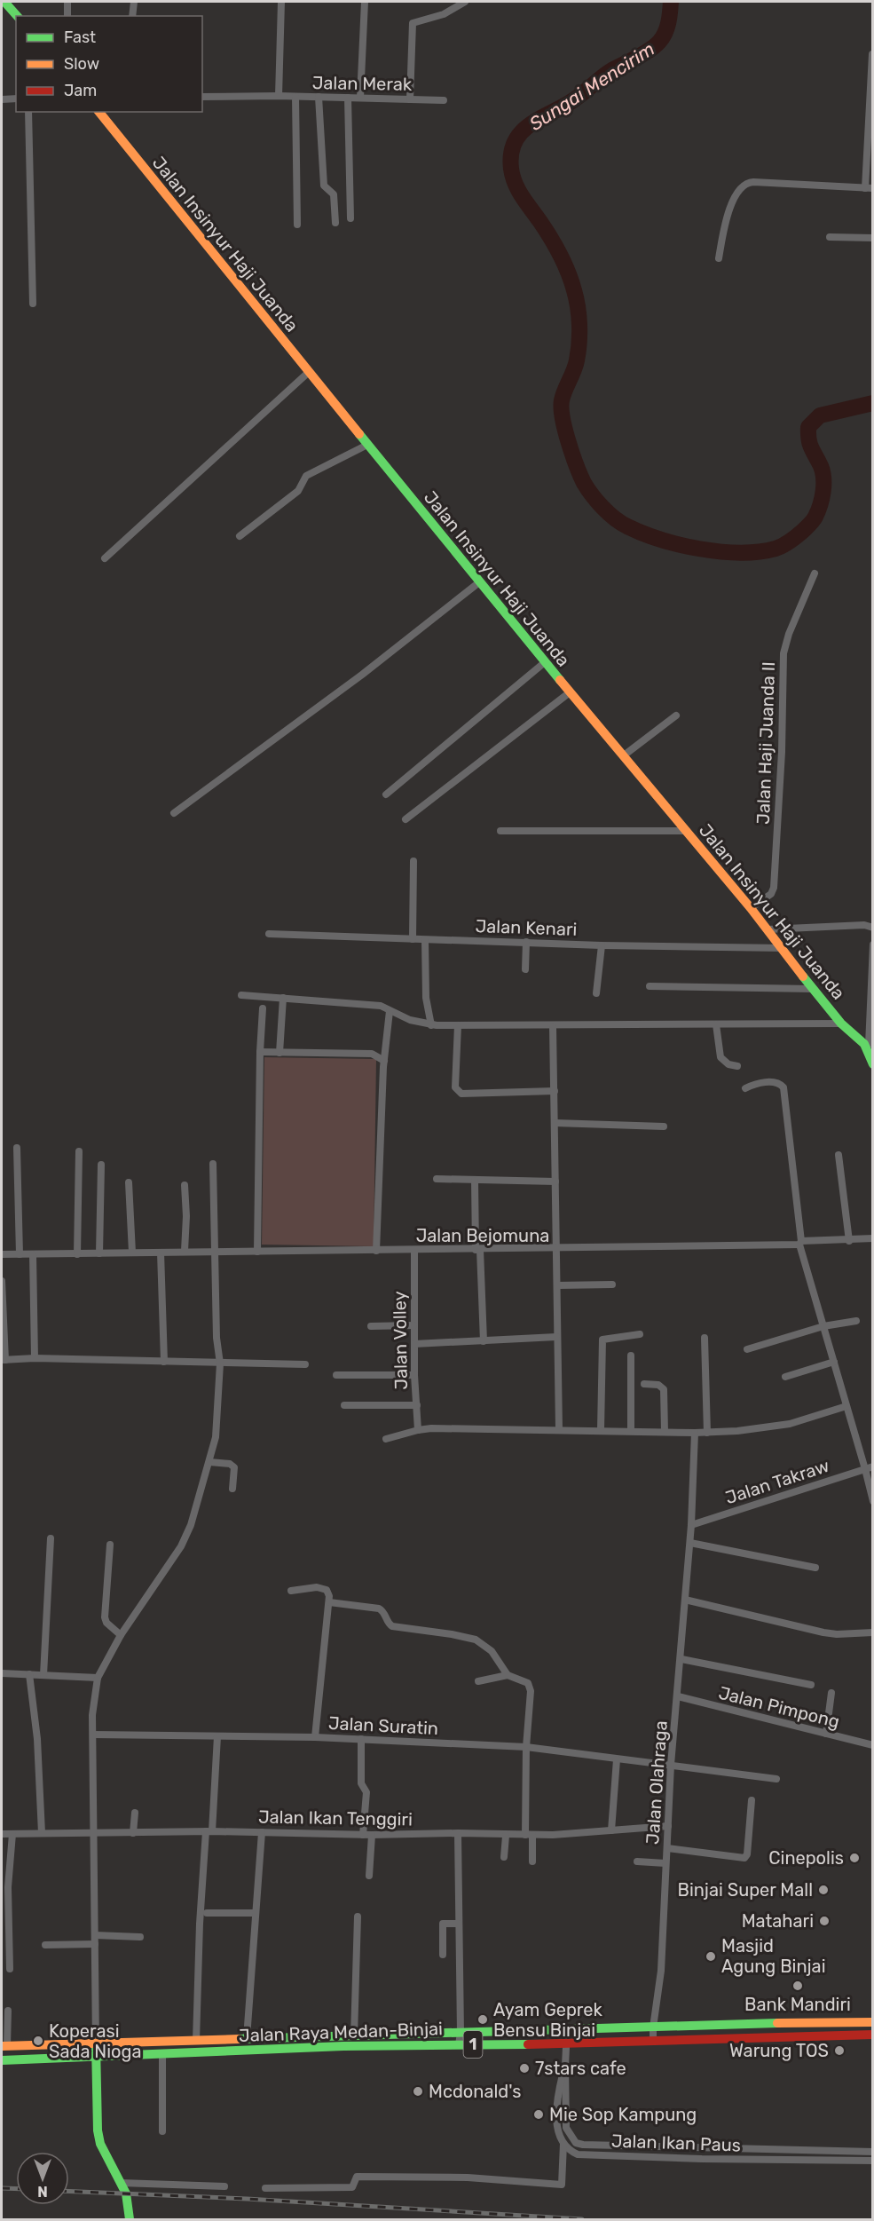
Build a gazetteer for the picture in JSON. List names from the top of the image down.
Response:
{
  "streets": {
    "main road": ["Jalan Insinyur Haji Juanda", "Jalan Raya Medan-Binjai", "1"],
    "street": [
      "Jalan Merak",
      "Jalan Haji Juanda II",
      "Jalan Kenari",
      "Jalan Bejomuna",
      "Jalan Volley",
      "Jalan Takraw",
      "Jalan Pimpong",
      "Jalan Suratin",
      "Jalan Olahraga",
      "Jalan Ikan Tenggiri",
      "Jalan Ikan Paus"
    ]
  },
  "crossings": [
    ["Jalan Insinyur Haji Juanda", "Jalan Haji Juanda II"],
    ["Jalan Insinyur Haji Juanda", "Jalan Kenari"],
    ["Jalan Bejomuna", "Jalan Volley"],
    ["Jalan Takraw", "Jalan Olahraga"],
    ["Jalan Pimpong", "Jalan Olahraga"],
    ["Jalan Suratin", "Jalan Olahraga"],
    ["Jalan Olahraga", "Jalan Ikan Tenggiri"],
    ["Jalan Olahraga", "Jalan Raya Medan-Binjai"],
    ["Jalan Raya Medan-Binjai", "Jalan Ikan Paus"]
  ],
  "water": ["Sungai Mencirim"],
  "places": [
    "Cinepolis",
    "Binjai Super Mall",
    "Matahari",
    "Masjid Agung Binjai",
    "Bank Mandiri",
    "Ayam Geprek Bensu Binjai",
    "Koperasi Sada Nioga",
    "Warung TOS",
    "7stars cafe",
    "Mcdonald's",
    "Mie Sop Kampung"
  ],
  "legend": ["Fast", "Slow", "Jam"],
  "north": "bottom"
}
